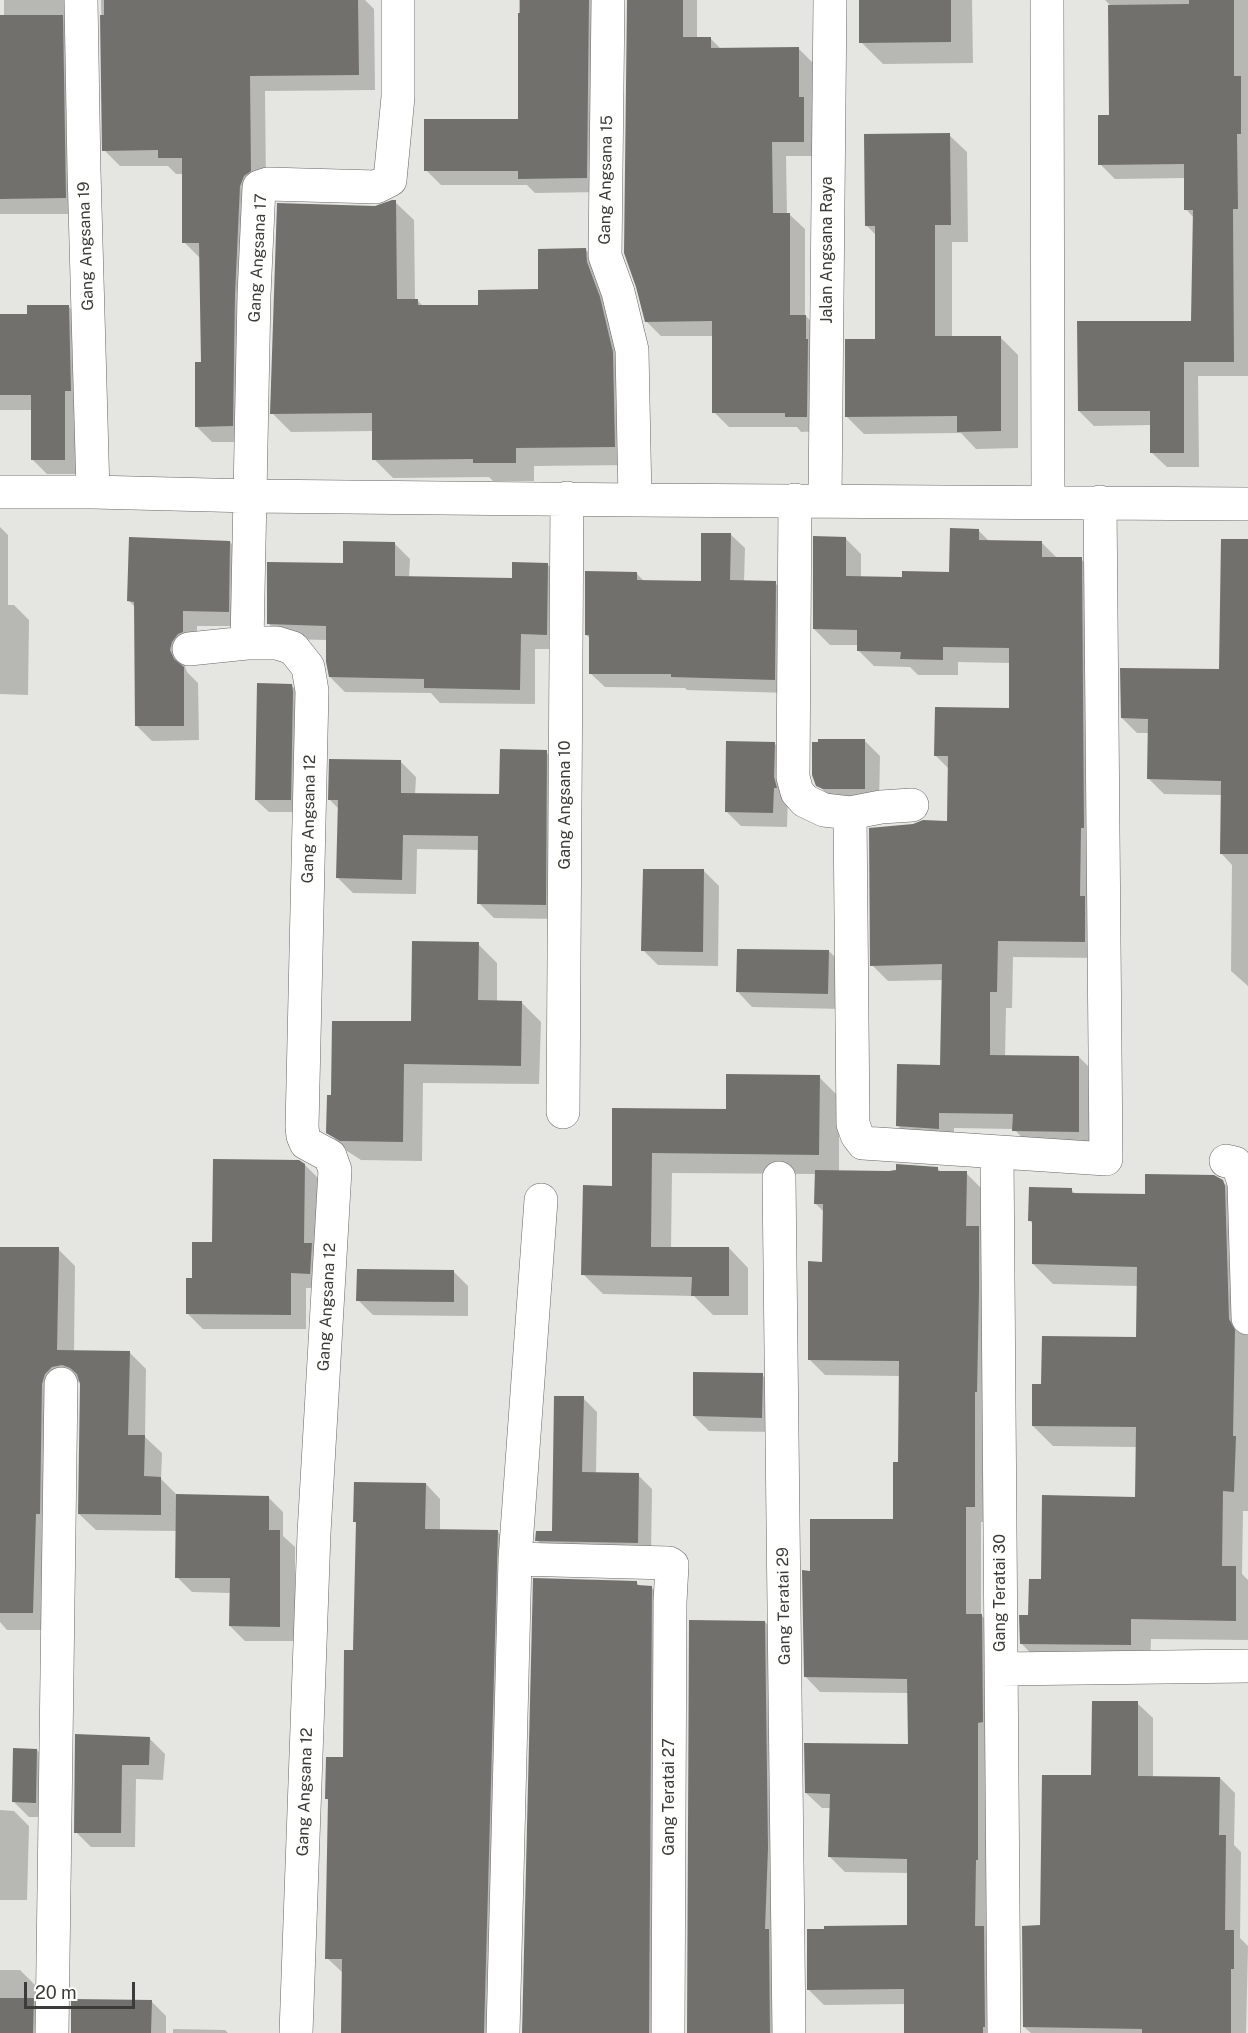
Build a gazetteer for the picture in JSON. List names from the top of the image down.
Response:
{
  "streets": {
    "street": [
      "Gang Angsana 15",
      "Gang Angsana 19",
      "Jalan Angsana Raya",
      "Gang Angsana 17",
      "Gang Angsana 10",
      "Gang Angsana 12",
      "Gang Teratai 30",
      "Gang Teratai 29",
      "Gang Teratai 27"
    ]
  },
  "scale_bar": "20 m"
}
